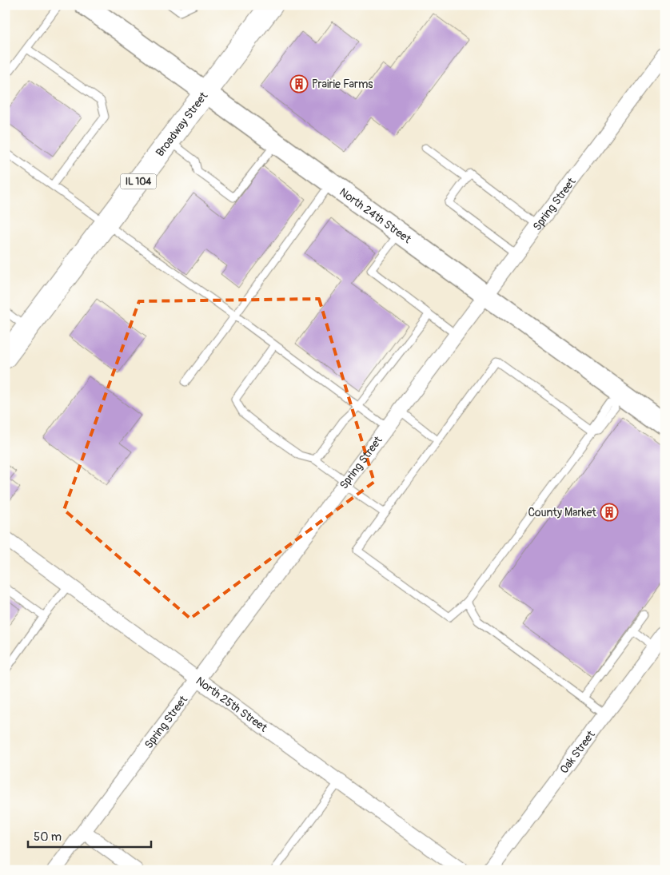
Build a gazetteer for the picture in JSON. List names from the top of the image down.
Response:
{
  "streets": {
    "main road": ["Broadway Street", "IL 104", "North 24th Street"],
    "street": ["Spring Street", "North 25th Street", "Oak Street"]
  },
  "crossings": [
    ["Broadway Street", "North 24th Street"],
    ["Spring Street", "North 24th Street"],
    ["Spring Street", "North 25th Street"]
  ],
  "places": {
    "building": ["Prairie Farms", "County Market"]
  },
  "scale_bar": "50 m"
}
